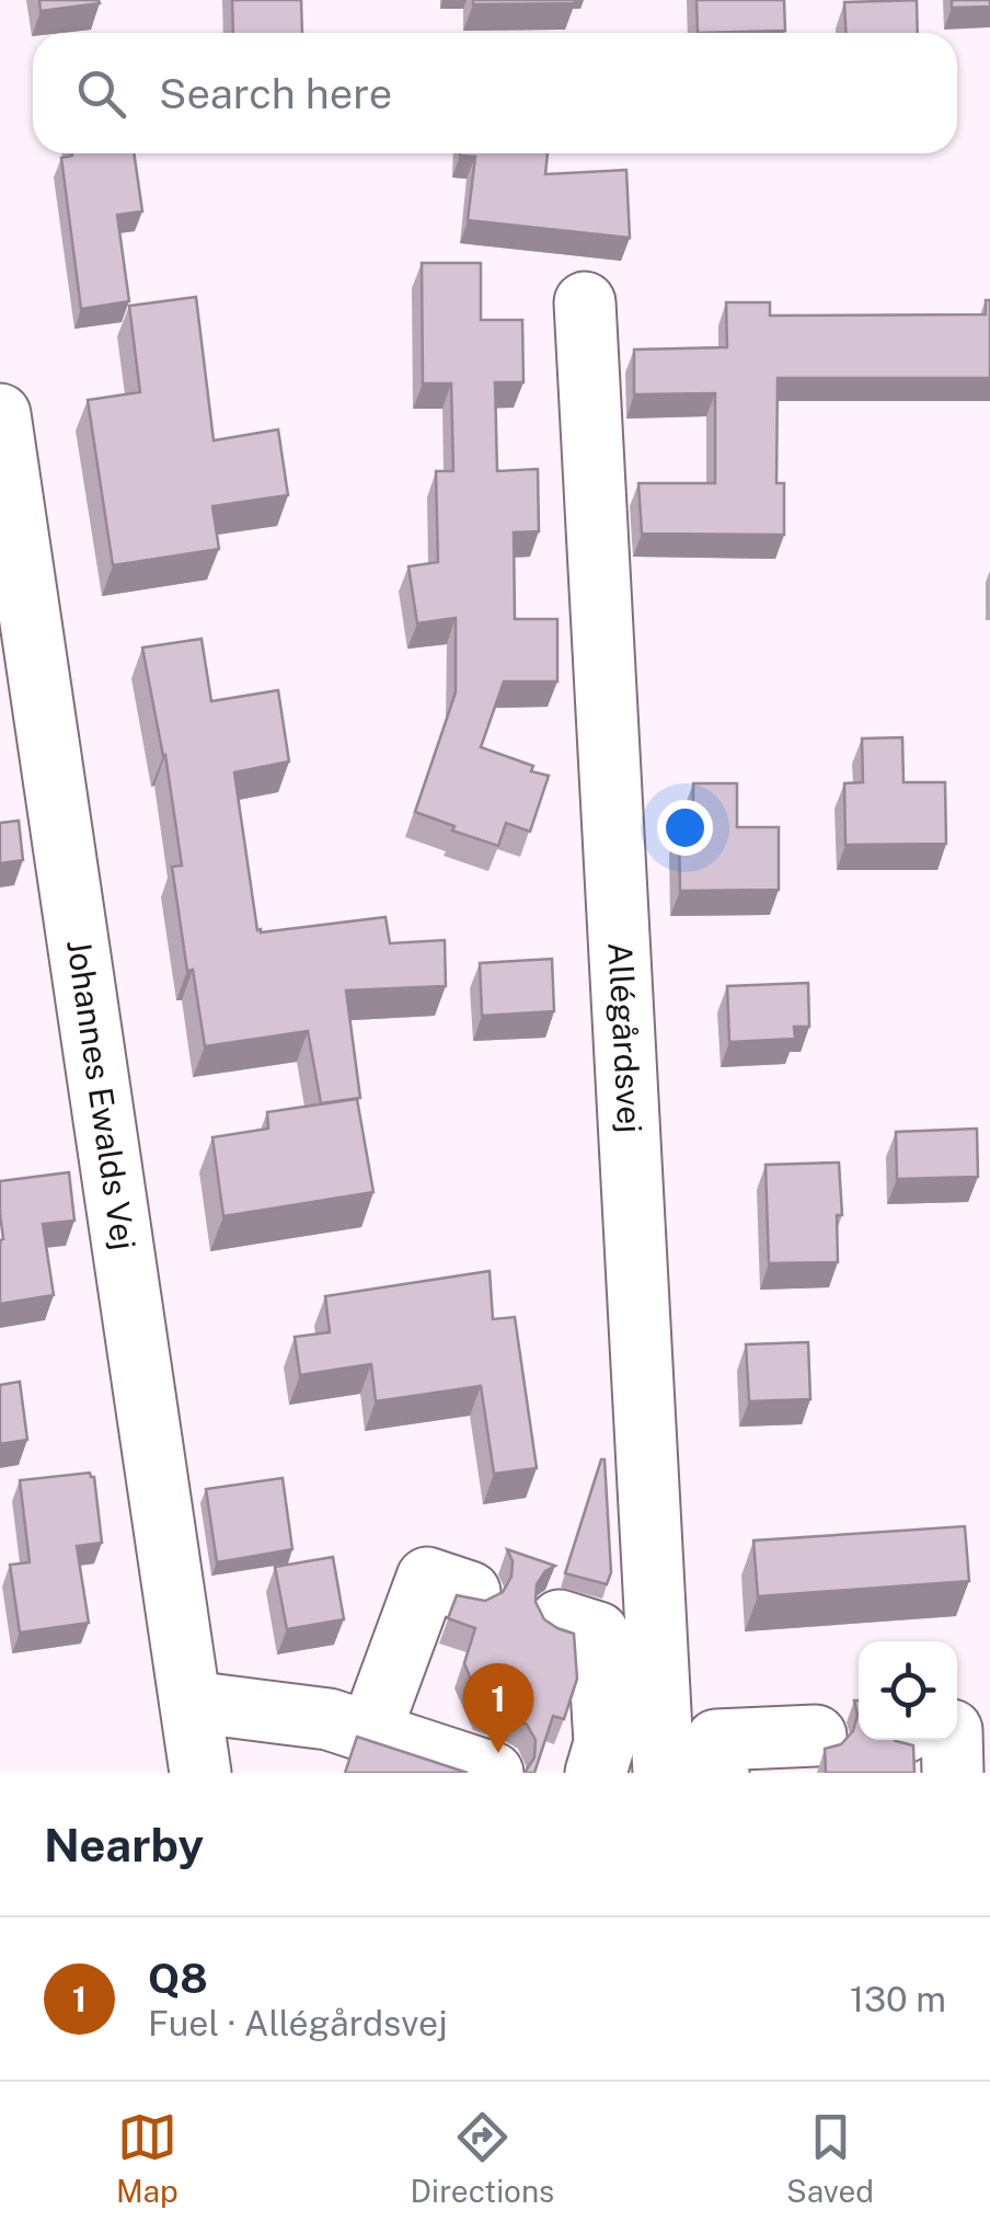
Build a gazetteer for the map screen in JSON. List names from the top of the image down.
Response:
{
  "streets": {
    "street": ["Allégårdsvej", "Johannes Ewalds Vej"]
  },
  "page": {
    "search": "Search here",
    "pins": "1",
    "heading": "Nearby",
    "list": [
      {
        "mark": "1",
        "name": "Q8",
        "note": "Fuel · Allégårdsvej",
        "value": "130 m"
      }
    ],
    "nav": ["Map", "Directions", "Saved"]
  }
}
